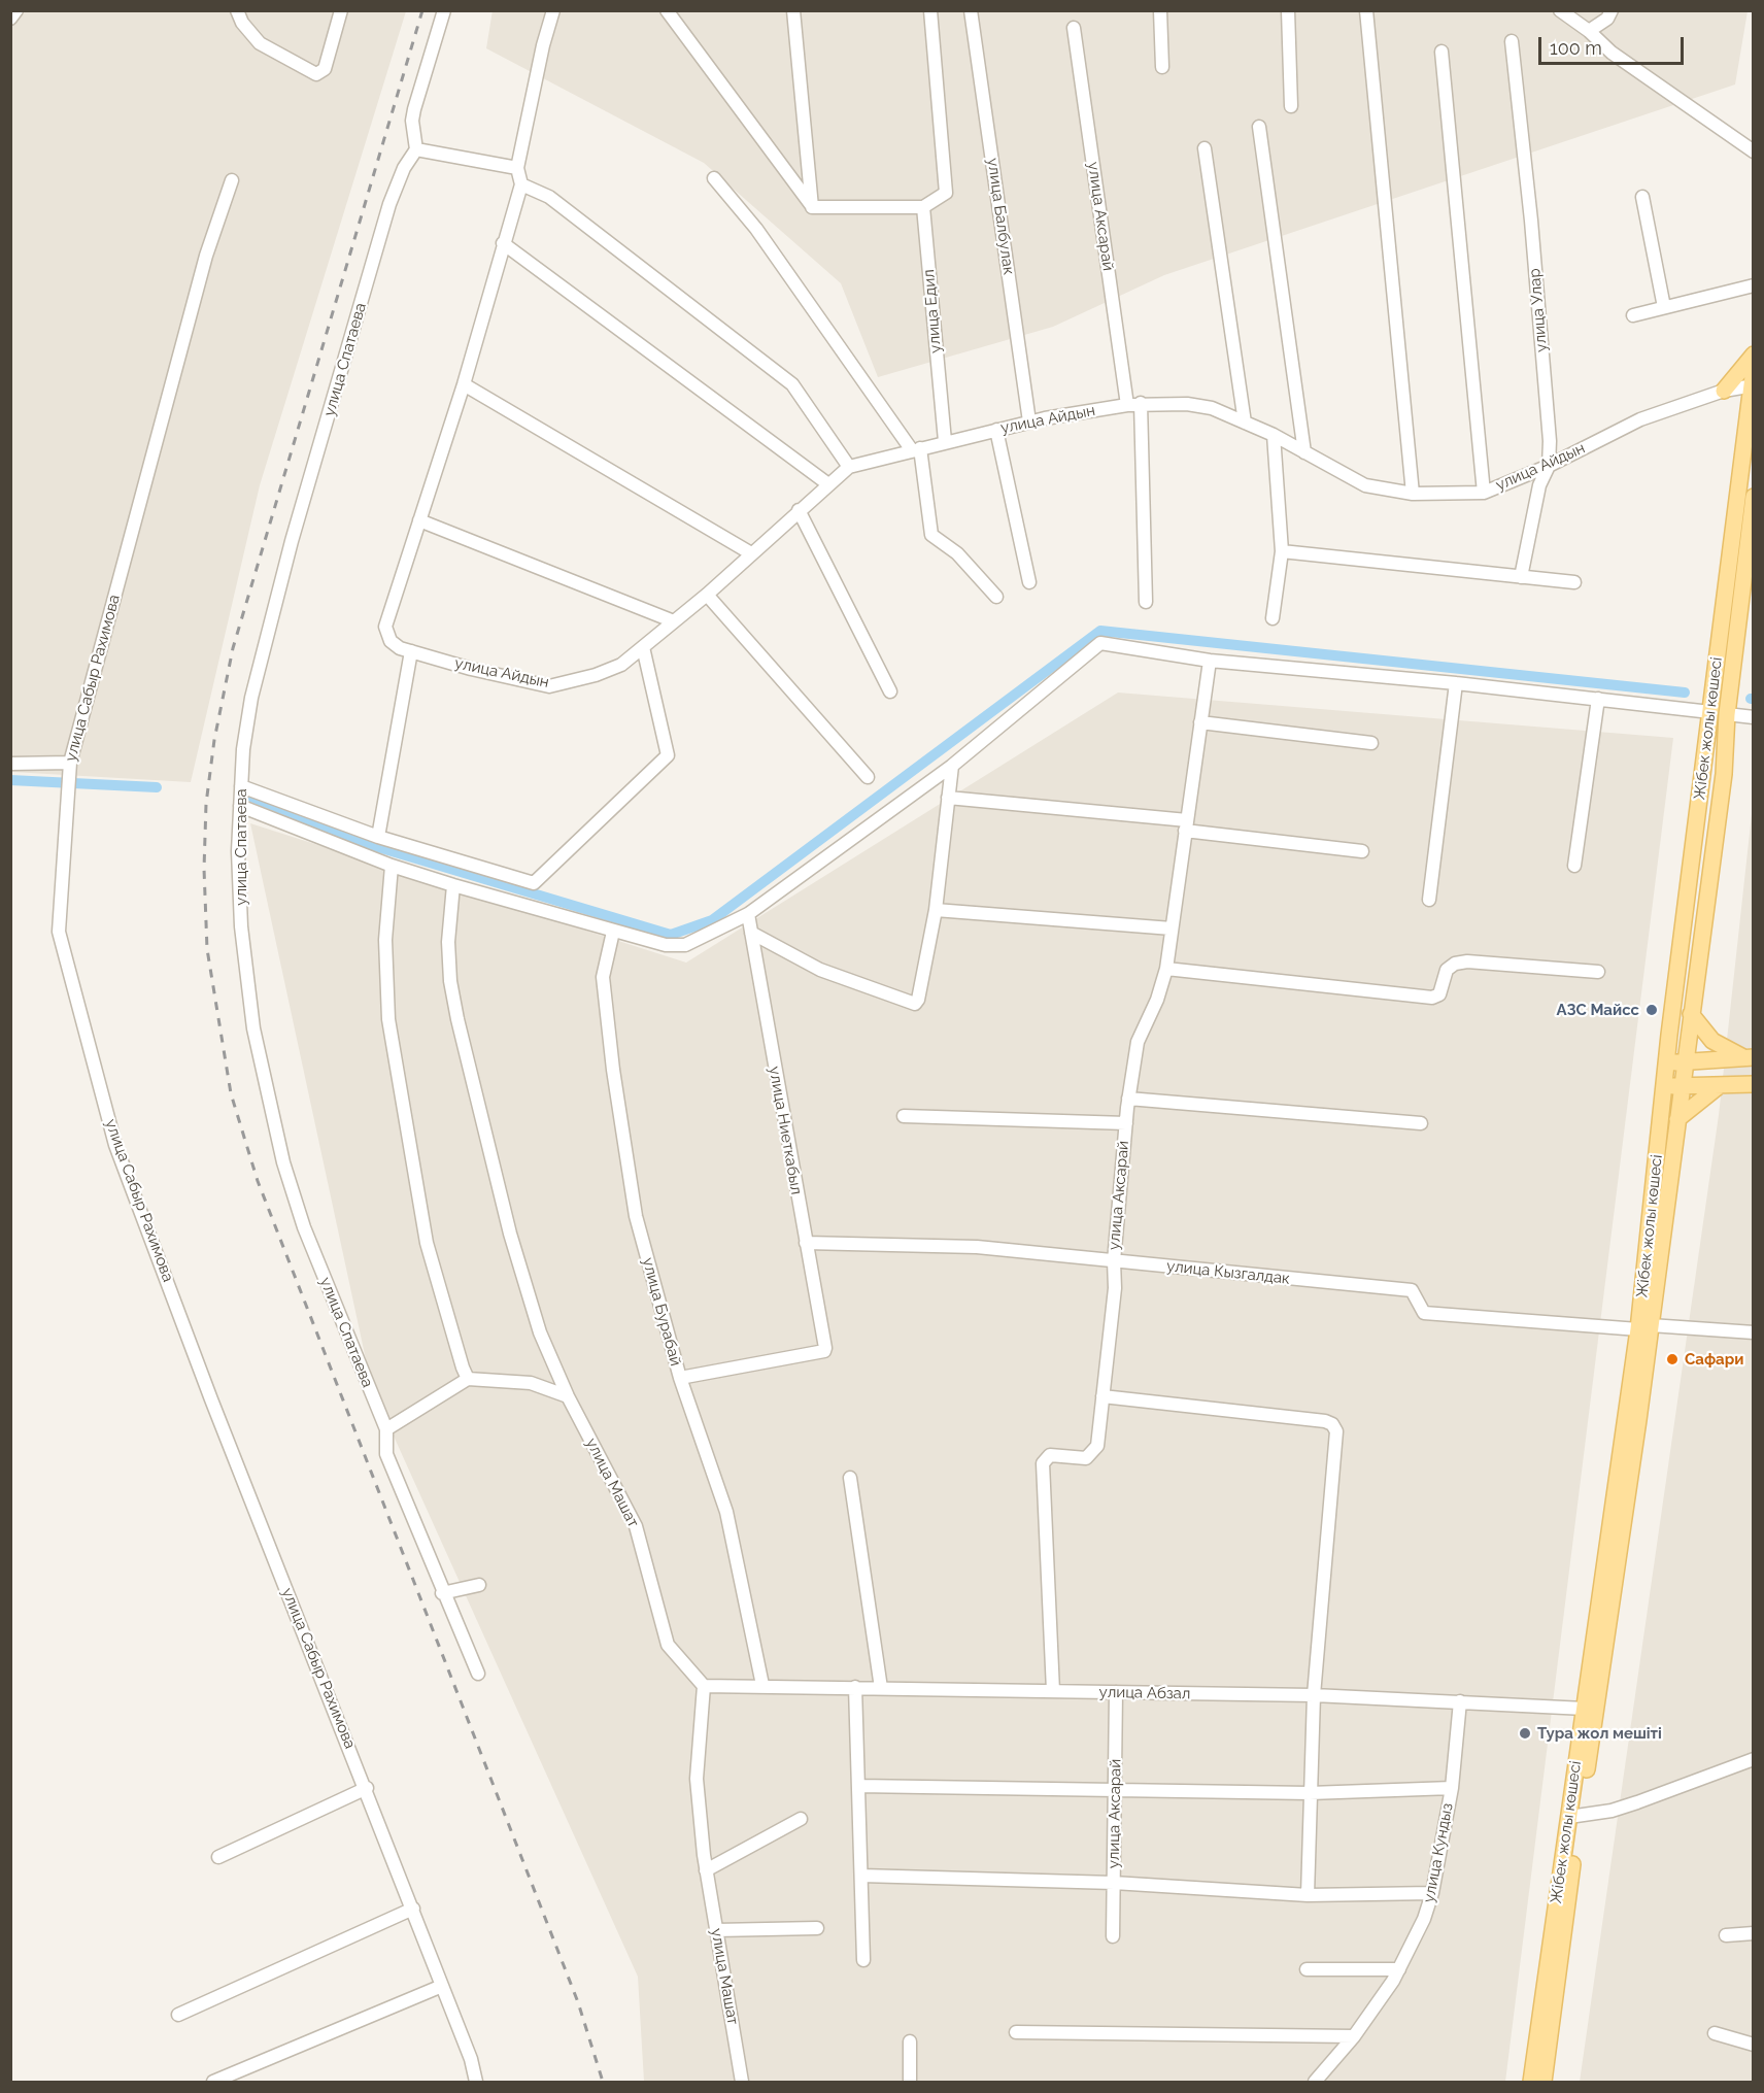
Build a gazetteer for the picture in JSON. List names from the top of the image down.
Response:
{
  "streets": {
    "main road": ["Жібек жолы көшесі"],
    "street": [
      "улица Балбулак",
      "улица Аксарай",
      "улица Улар",
      "улица Едил",
      "улица Спатаева",
      "улица Айдын",
      "улица Сабыр Рахимова",
      "улица Ниеткабыл",
      "улица Кызгалдак",
      "улица Бурабай",
      "улица Машат",
      "улица Абзал",
      "улица Кундыз"
    ]
  },
  "crossings": [
    ["улица Балбулак", "улица Айдын"],
    ["улица Аксарай", "улица Айдын"],
    ["улица Аксарай", "улица Кызгалдак"],
    ["улица Аксарай", "улица Абзал"],
    ["улица Улар", "улица Айдын"],
    ["улица Едил", "улица Айдын"],
    ["улица Айдын", "Жібек жолы көшесі"],
    ["Жібек жолы көшесі", "улица Кызгалдак"],
    ["Жібек жолы көшесі", "улица Абзал"],
    ["улица Ниеткабыл", "улица Кызгалдак"],
    ["улица Ниеткабыл", "улица Бурабай"],
    ["улица Бурабай", "улица Абзал"],
    ["улица Машат", "улица Абзал"],
    ["улица Абзал", "улица Кундыз"]
  ],
  "places": ["АЗС Майсс", "Сафари", "Тура жол мешіті"],
  "scale_bar": "100 m"
}
